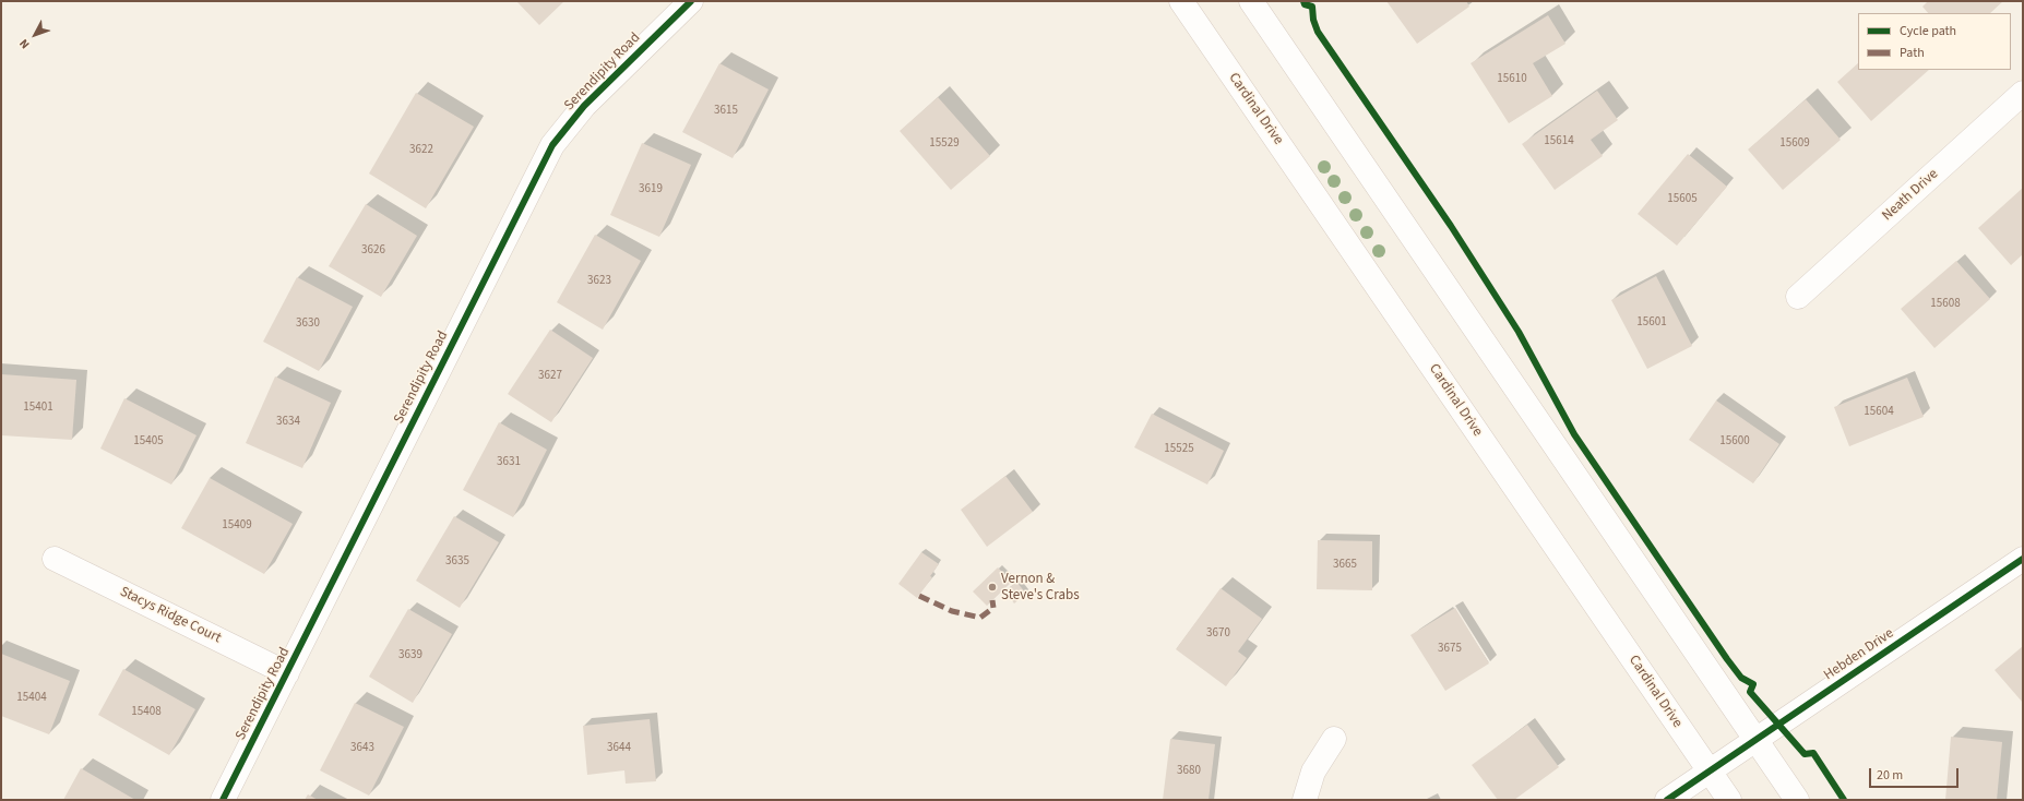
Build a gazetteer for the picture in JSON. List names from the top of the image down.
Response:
{
  "streets": {
    "street": [
      "Serendipity Road",
      "Cardinal Drive",
      "Neath Drive",
      "Stacys Ridge Court",
      "Hebden Drive"
    ]
  },
  "crossings": [
    ["Serendipity Road", "Stacys Ridge Court"],
    ["Cardinal Drive", "Hebden Drive"]
  ],
  "places": ["Vernon & Steve's Crabs"],
  "house_numbers": [
    "15610",
    "3615",
    "15614",
    "15529",
    "15609",
    "3622",
    "3619",
    "15605",
    "3626",
    "3623",
    "15608",
    "15601",
    "3630",
    "3627",
    "15401",
    "15604",
    "3634",
    "15405",
    "15600",
    "15525",
    "3631",
    "15409",
    "3635",
    "3665",
    "3670",
    "3675",
    "3639",
    "15404",
    "15408",
    "3643",
    "3644",
    "3680"
  ],
  "legend": ["Cycle path", "Path"],
  "scale_bar": "20 m",
  "north": "bottom left"
}
